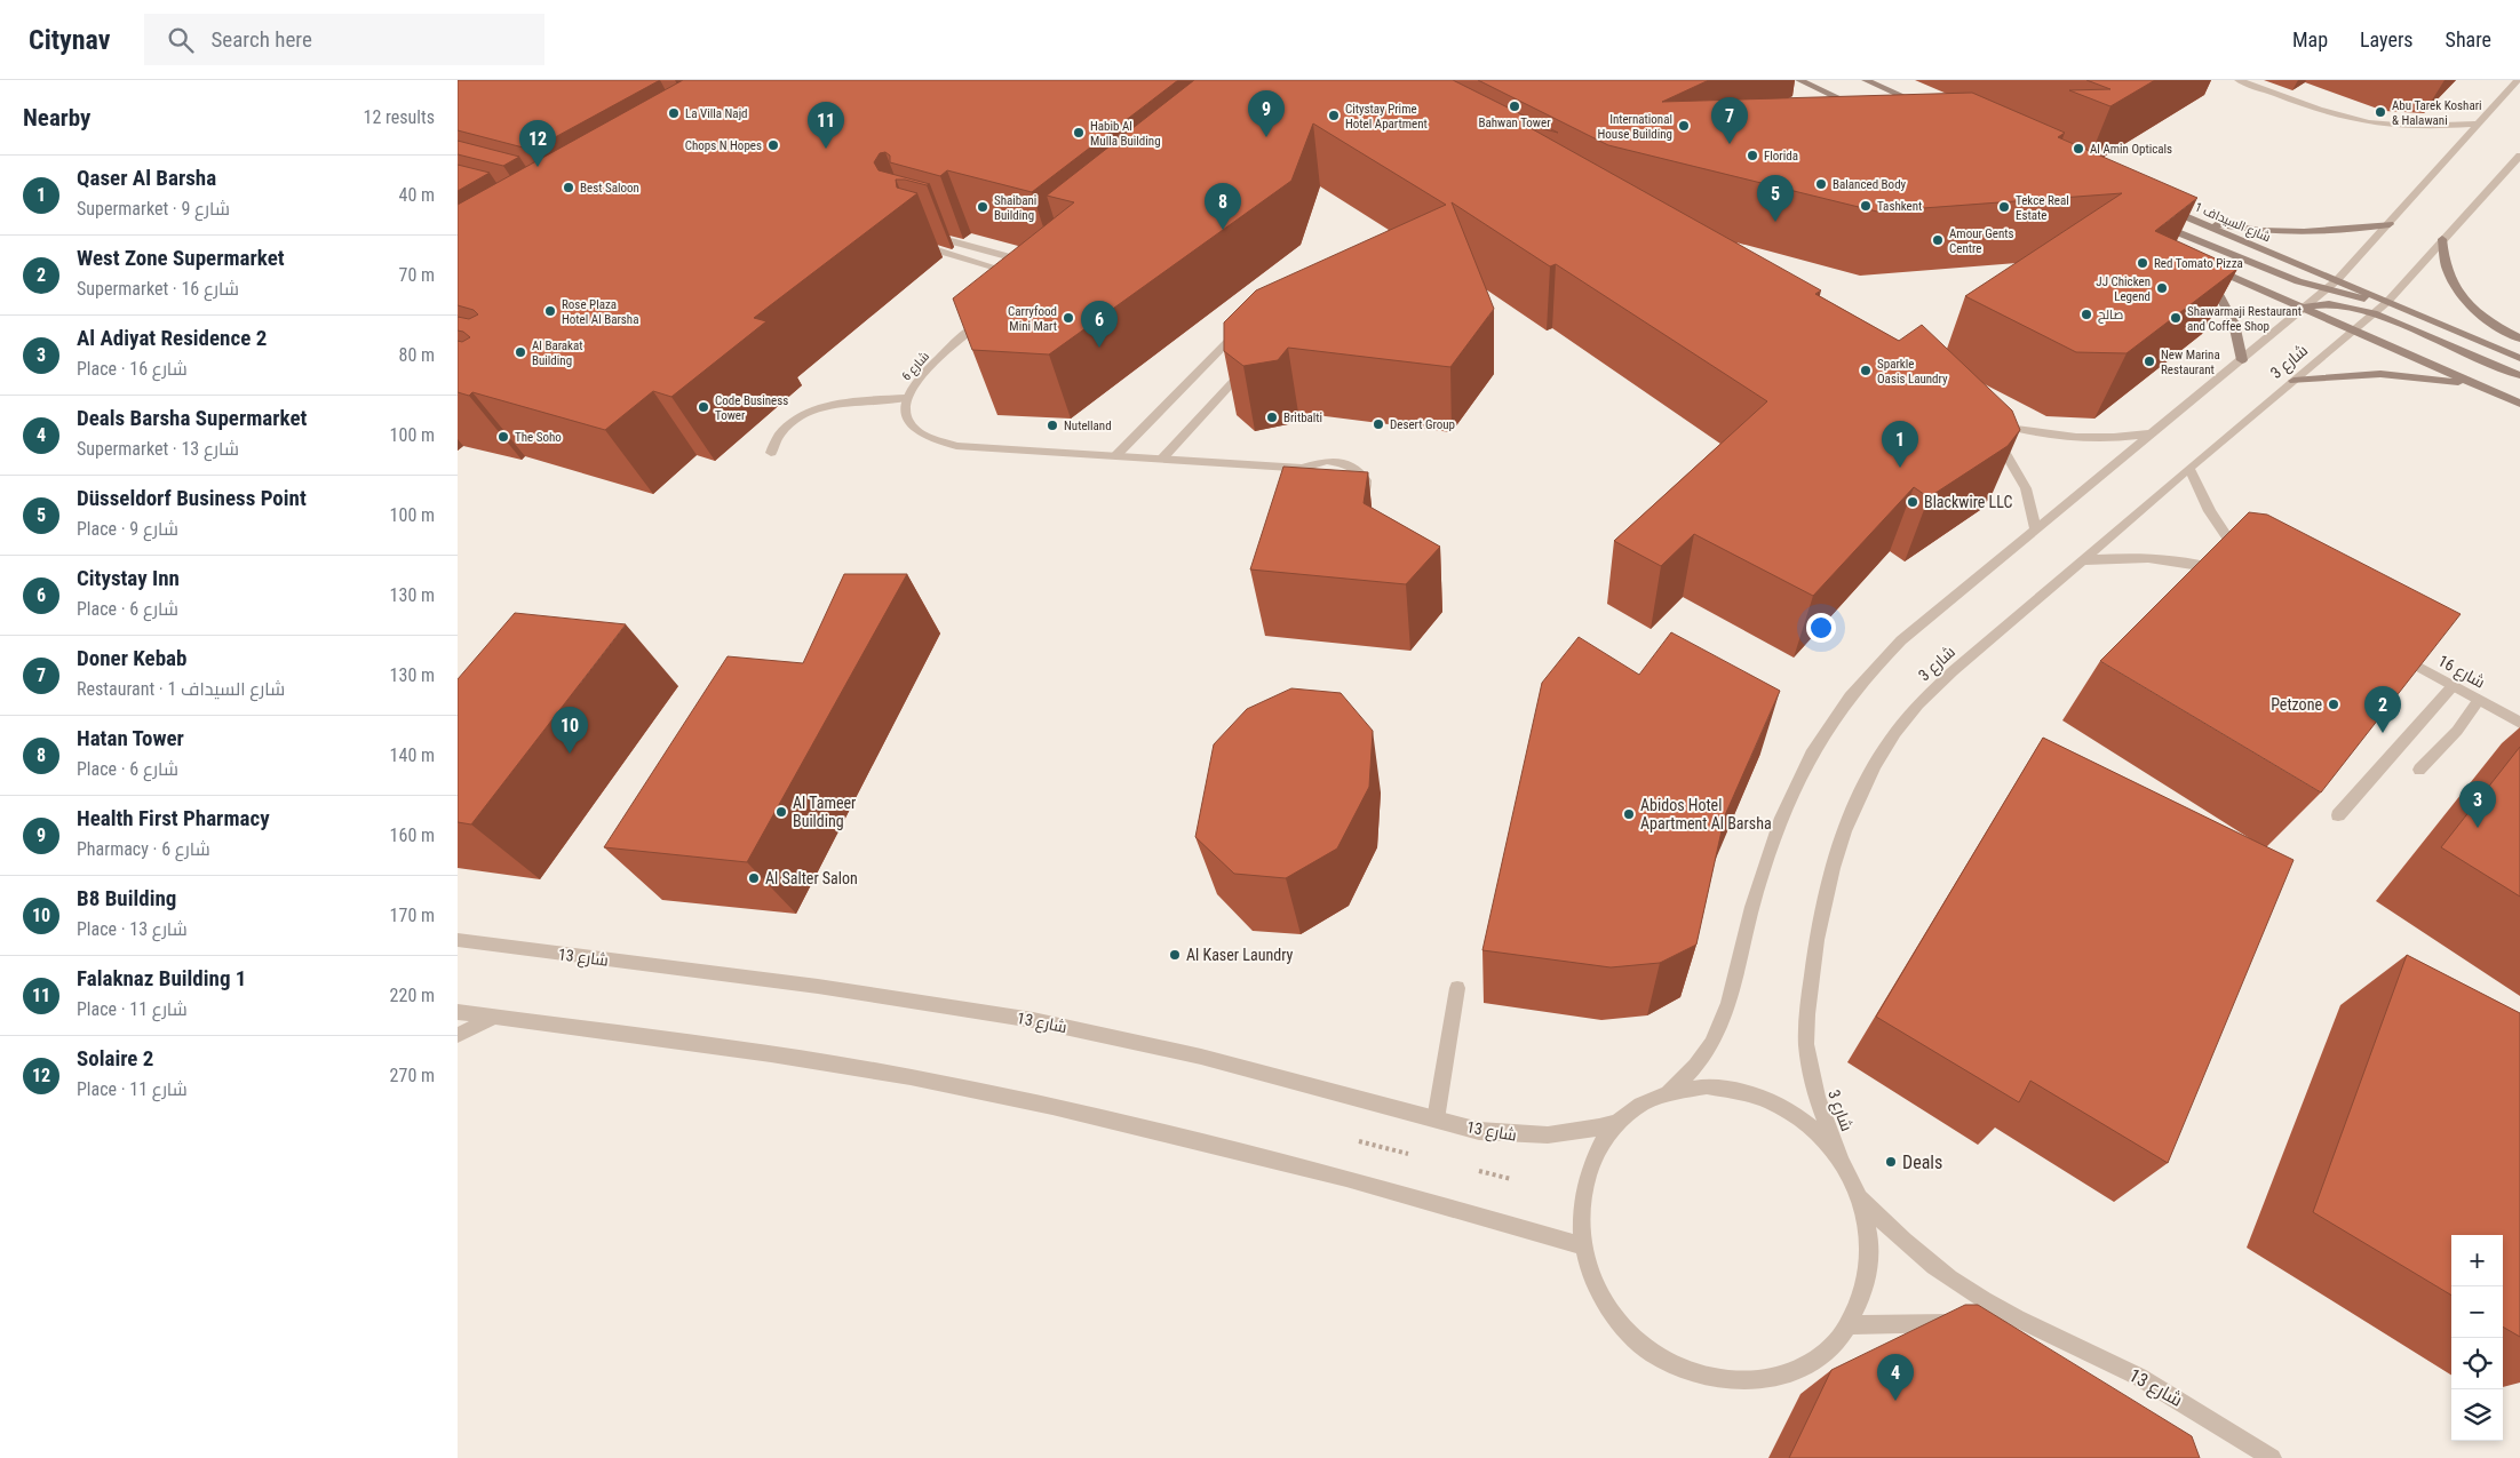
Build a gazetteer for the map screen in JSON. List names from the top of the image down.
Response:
{
  "streets": {
    "street": [
      "شارع السيداف 1",
      "شارع 3",
      "شارع 6",
      "شارع 16",
      "شارع 13"
    ]
  },
  "places": [
    "Bahwan Tower",
    "Abu Tarek Koshari & Halawani",
    "La Villa Najd",
    "Citystay Prime Hotel Apartment",
    "International House Building",
    "Habib Al Mulla Building",
    "Chops N Hopes",
    "Al Amin Opticals",
    "Florida",
    "Balanced Body",
    "Best Saloon",
    "Tashkent",
    "Shaibani Building",
    "Tekce Real Estate",
    "Amour Gents Centre",
    "Red Tomato Pizza",
    "JJ Chicken Legend",
    "Rose Plaza Hotel Al Barsha",
    "صالح",
    "Carryfood Mini Mart",
    "Shawarmaji Restaurant and Coffee Shop",
    "Al Barakat Building",
    "New Marina Restaurant",
    "Sparkle Oasis Laundry",
    "Code Business Tower",
    "Britbalti",
    "Desert Group",
    "Nutelland",
    "The Soho",
    "Blackwire LLC",
    "Petzone",
    "Al Tameer Building",
    "Abidos Hotel Apartment Al Barsha",
    "Al Salter Salon",
    "Al Kaser Laundry",
    "Deals"
  ],
  "page": {
    "header": "Citynav",
    "search": "Search here",
    "nav": ["Map", "Layers", "Share"],
    "heading": ["Nearby", "12 results"],
    "pins": [
      "9",
      "7",
      "11",
      "12",
      "5",
      "8",
      "6",
      "1",
      "2",
      "10",
      "3",
      "4"
    ],
    "list": [
      {
        "mark": "1",
        "name": "Qaser Al Barsha",
        "note": "Supermarket · شارع 9",
        "value": "40 m"
      },
      {
        "mark": "2",
        "name": "West Zone Supermarket",
        "note": "Supermarket · شارع 16",
        "value": "70 m"
      },
      {
        "mark": "3",
        "name": "Al Adiyat Residence 2",
        "note": "Place · شارع 16",
        "value": "80 m"
      },
      {
        "mark": "4",
        "name": "Deals Barsha Supermarket",
        "note": "Supermarket · شارع 13",
        "value": "100 m"
      },
      {
        "mark": "5",
        "name": "Düsseldorf Business Point",
        "note": "Place · شارع 9",
        "value": "100 m"
      },
      {
        "mark": "6",
        "name": "Citystay Inn",
        "note": "Place · شارع 6",
        "value": "130 m"
      },
      {
        "mark": "7",
        "name": "Doner Kebab",
        "note": "Restaurant · شارع السيداف 1",
        "value": "130 m"
      },
      {
        "mark": "8",
        "name": "Hatan Tower",
        "note": "Place · شارع 6",
        "value": "140 m"
      },
      {
        "mark": "9",
        "name": "Health First Pharmacy",
        "note": "Pharmacy · شارع 6",
        "value": "160 m"
      },
      {
        "mark": "10",
        "name": "B8 Building",
        "note": "Place · شارع 13",
        "value": "170 m"
      },
      {
        "mark": "11",
        "name": "Falaknaz Building 1",
        "note": "Place · شارع 11",
        "value": "220 m"
      },
      {
        "mark": "12",
        "name": "Solaire 2",
        "note": "Place · شارع 11",
        "value": "270 m"
      }
    ],
    "map_buttons": ["+", "−"]
  }
}
